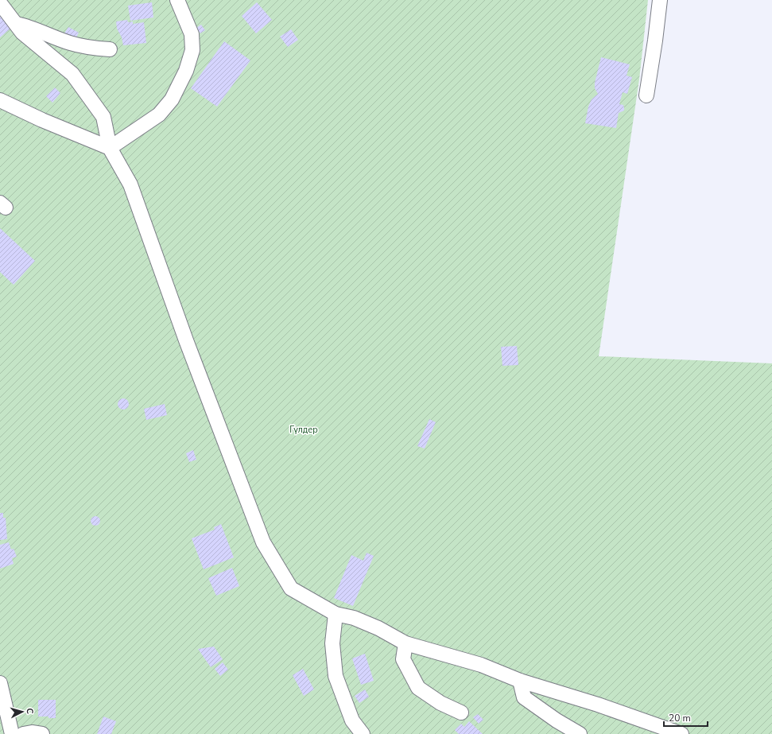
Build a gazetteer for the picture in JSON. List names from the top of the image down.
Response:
{
  "parks": ["Гүлдер"],
  "scale_bar": "20 m",
  "north": "right"
}
